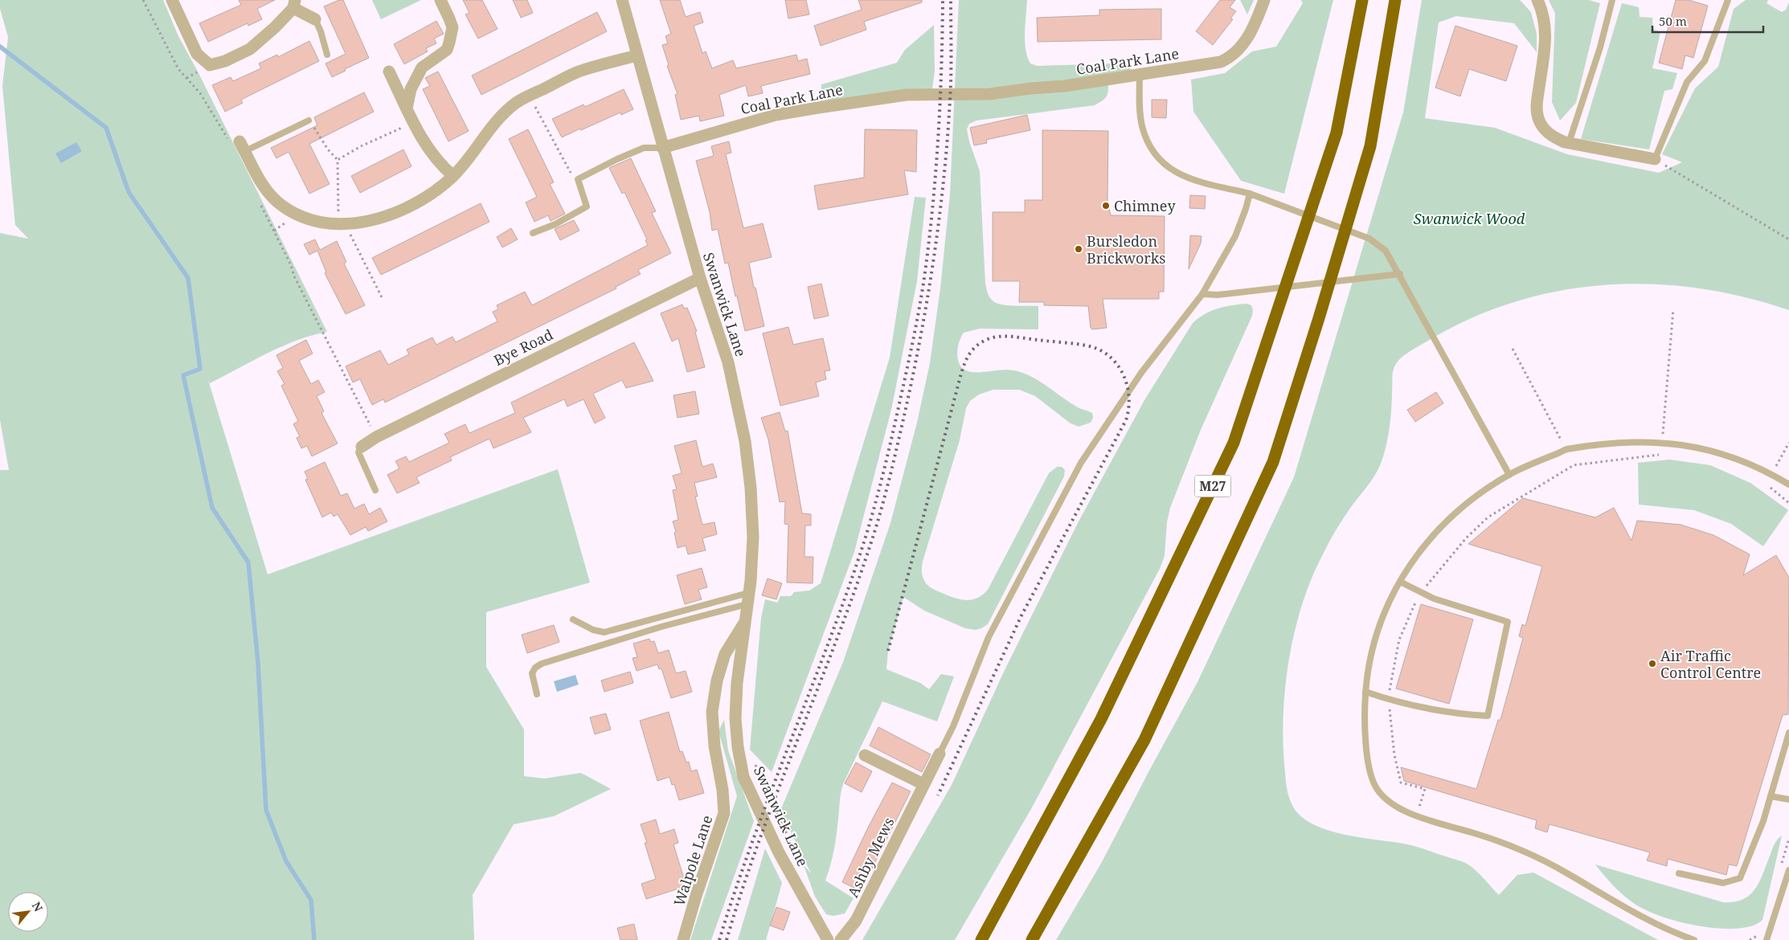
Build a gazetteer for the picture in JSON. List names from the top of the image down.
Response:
{
  "streets": {
    "highway": ["M27"],
    "street": [
      "Coal Park Lane",
      "Swanwick Lane",
      "Bye Road",
      "Ashby Mews",
      "Walpole Lane"
    ]
  },
  "crossings": [
    ["Coal Park Lane", "Swanwick Lane"],
    ["Swanwick Lane", "Bye Road"],
    ["Swanwick Lane", "Walpole Lane"]
  ],
  "parks": ["Swanwick Wood"],
  "places": ["Chimney", "Bursledon Brickworks", "Air Traffic Control Centre"],
  "scale_bar": "50 m",
  "north": "top right"
}
